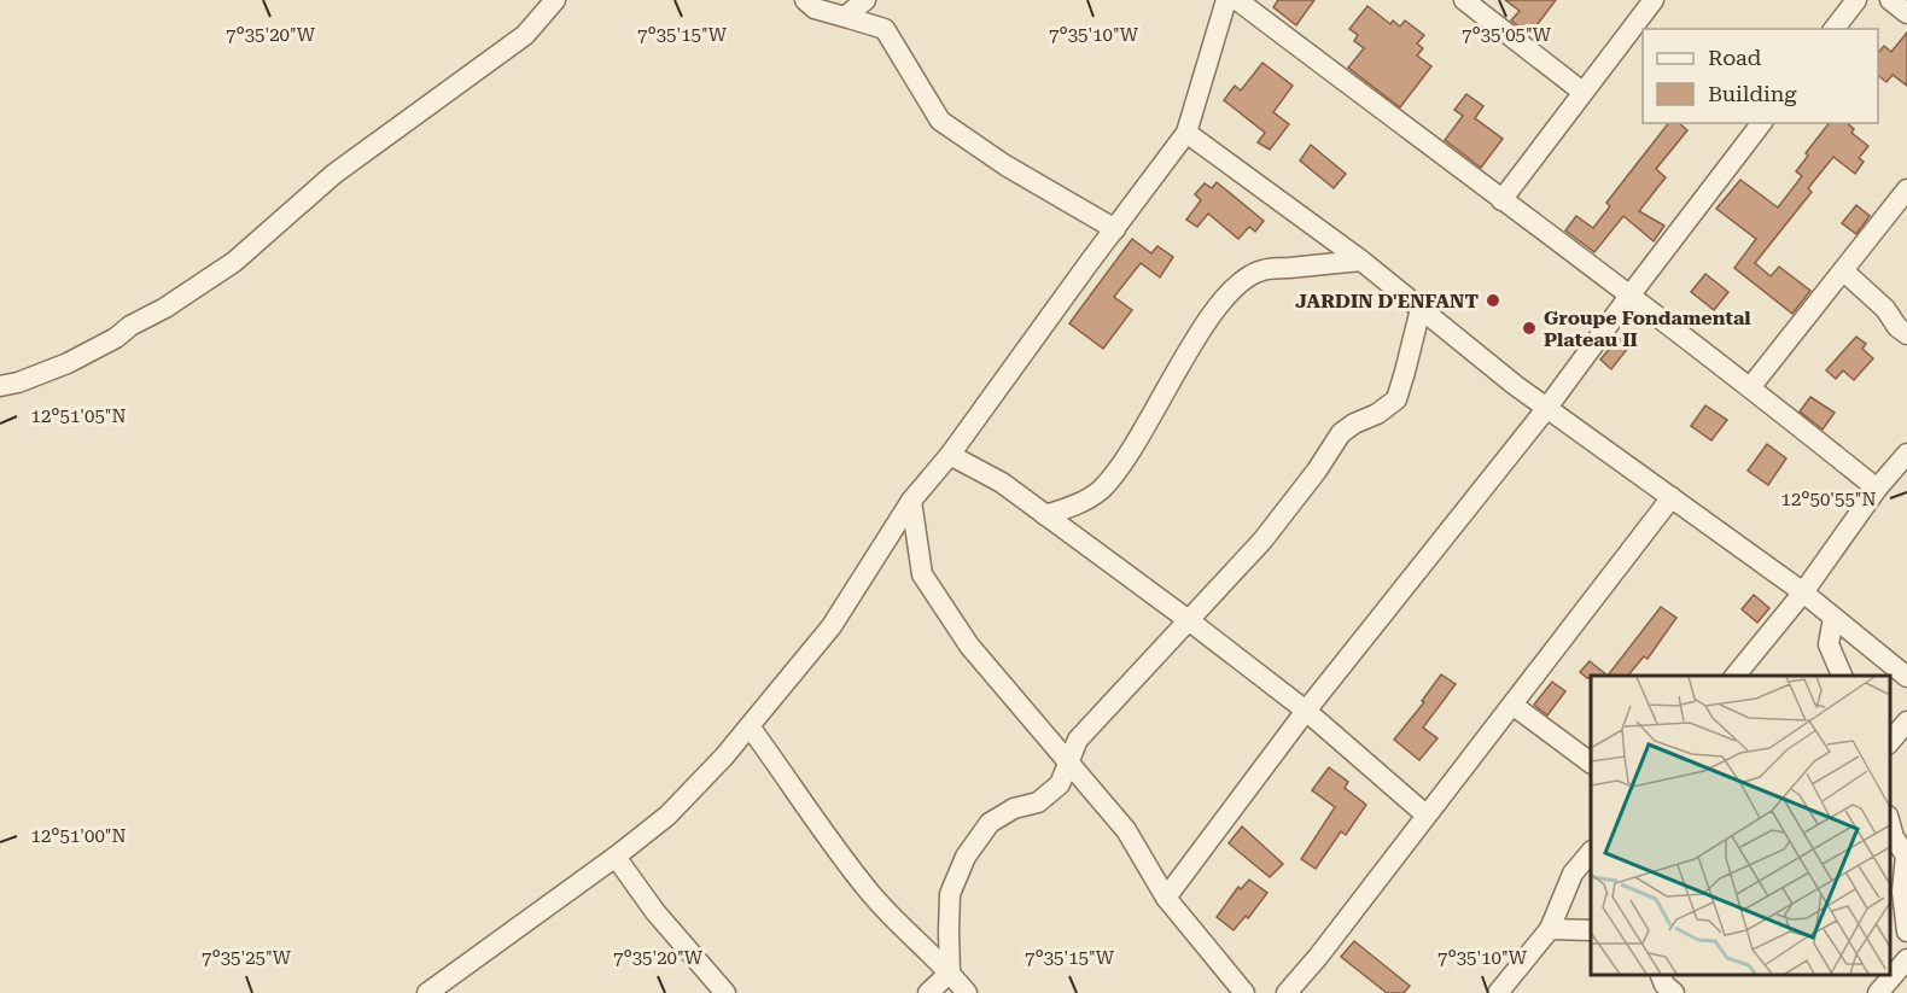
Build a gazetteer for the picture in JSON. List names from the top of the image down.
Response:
{
  "places": ["JARDIN D'ENFANT", "Groupe Fondamental Plateau II"],
  "legend": ["Road", "Building"],
  "coordinates": [
    "7°35'20\"W",
    "7°35'15\"W",
    "7°35'10\"W",
    "7°35'05\"W",
    "12°51'05\"N",
    "12°50'55\"N",
    "12°51'00\"N",
    "7°35'25\"W"
  ]
}
